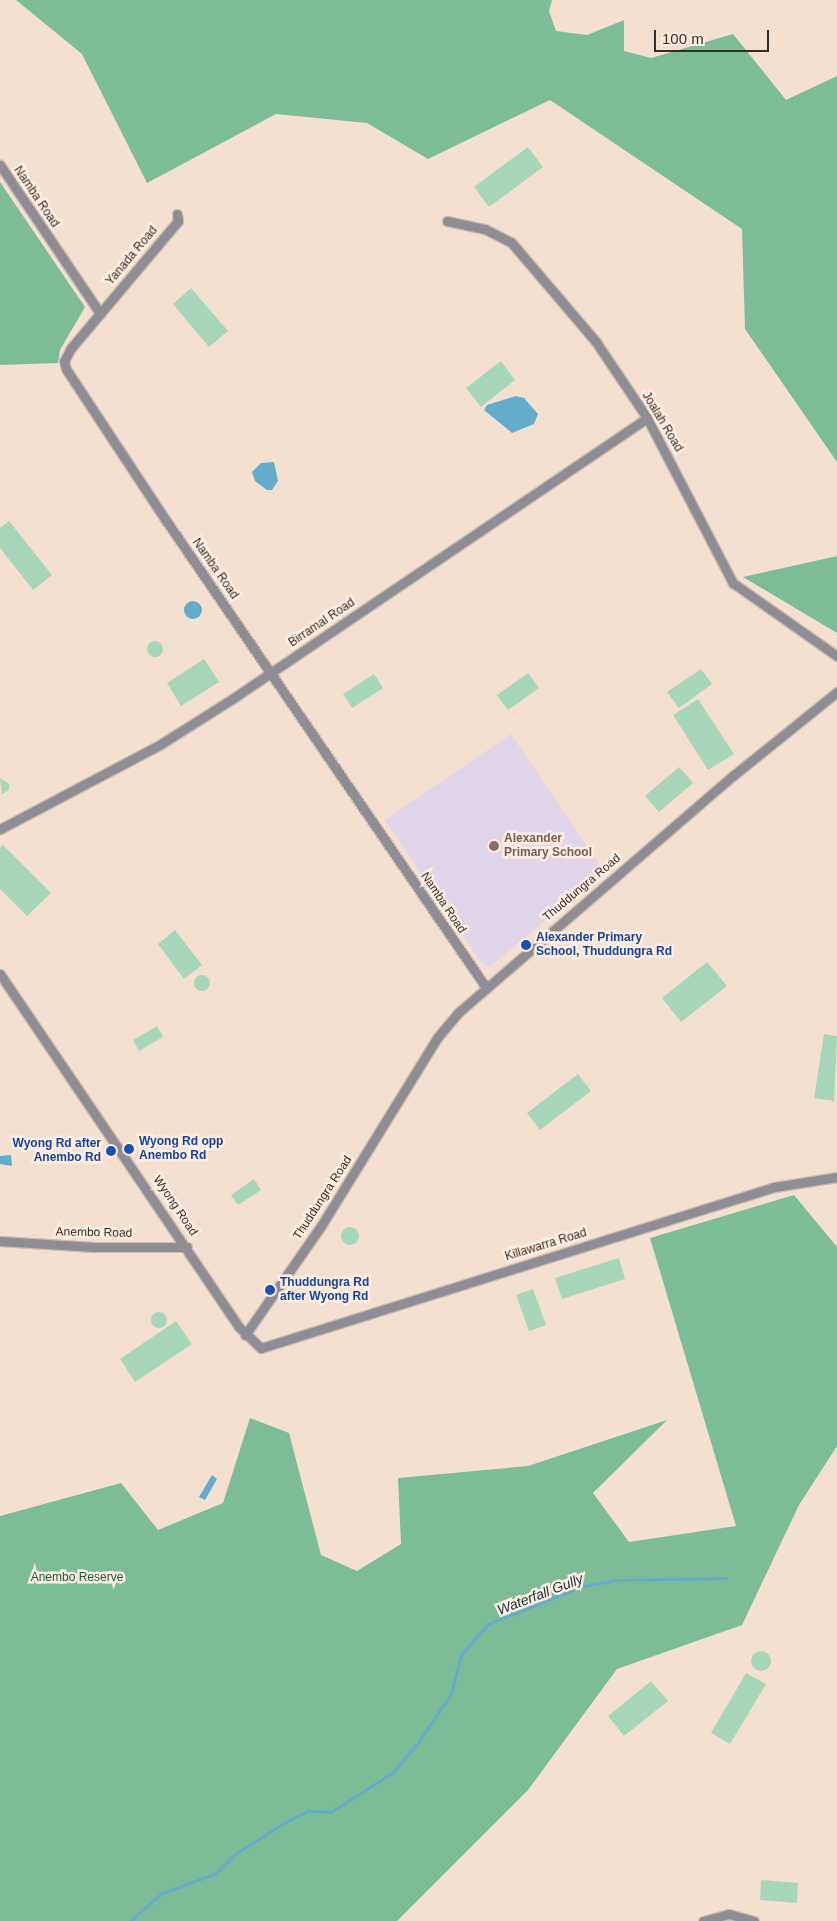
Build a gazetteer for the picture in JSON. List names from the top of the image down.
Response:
{
  "streets": {
    "street": [
      "Namba Road",
      "Yanada Road",
      "Joalah Road",
      "Birramal Road",
      "Thuddungra Road",
      "Wyong Road",
      "Anembo Road",
      "Killawarra Road"
    ]
  },
  "crossings": [
    ["Namba Road", "Yanada Road"],
    ["Namba Road", "Birramal Road"],
    ["Namba Road", "Thuddungra Road"],
    ["Joalah Road", "Birramal Road"],
    ["Thuddungra Road", "Wyong Road"],
    ["Wyong Road", "Anembo Road"],
    ["Wyong Road", "Killawarra Road"]
  ],
  "water": ["Waterfall Gully"],
  "parks": ["Anembo Reserve"],
  "places": [
    "Alexander Primary School",
    "Alexander Primary School, Thuddungra Rd",
    "Wyong Rd opp Anembo Rd",
    "Wyong Rd after Anembo Rd",
    "Thuddungra Rd after Wyong Rd"
  ],
  "scale_bar": "100 m"
}
